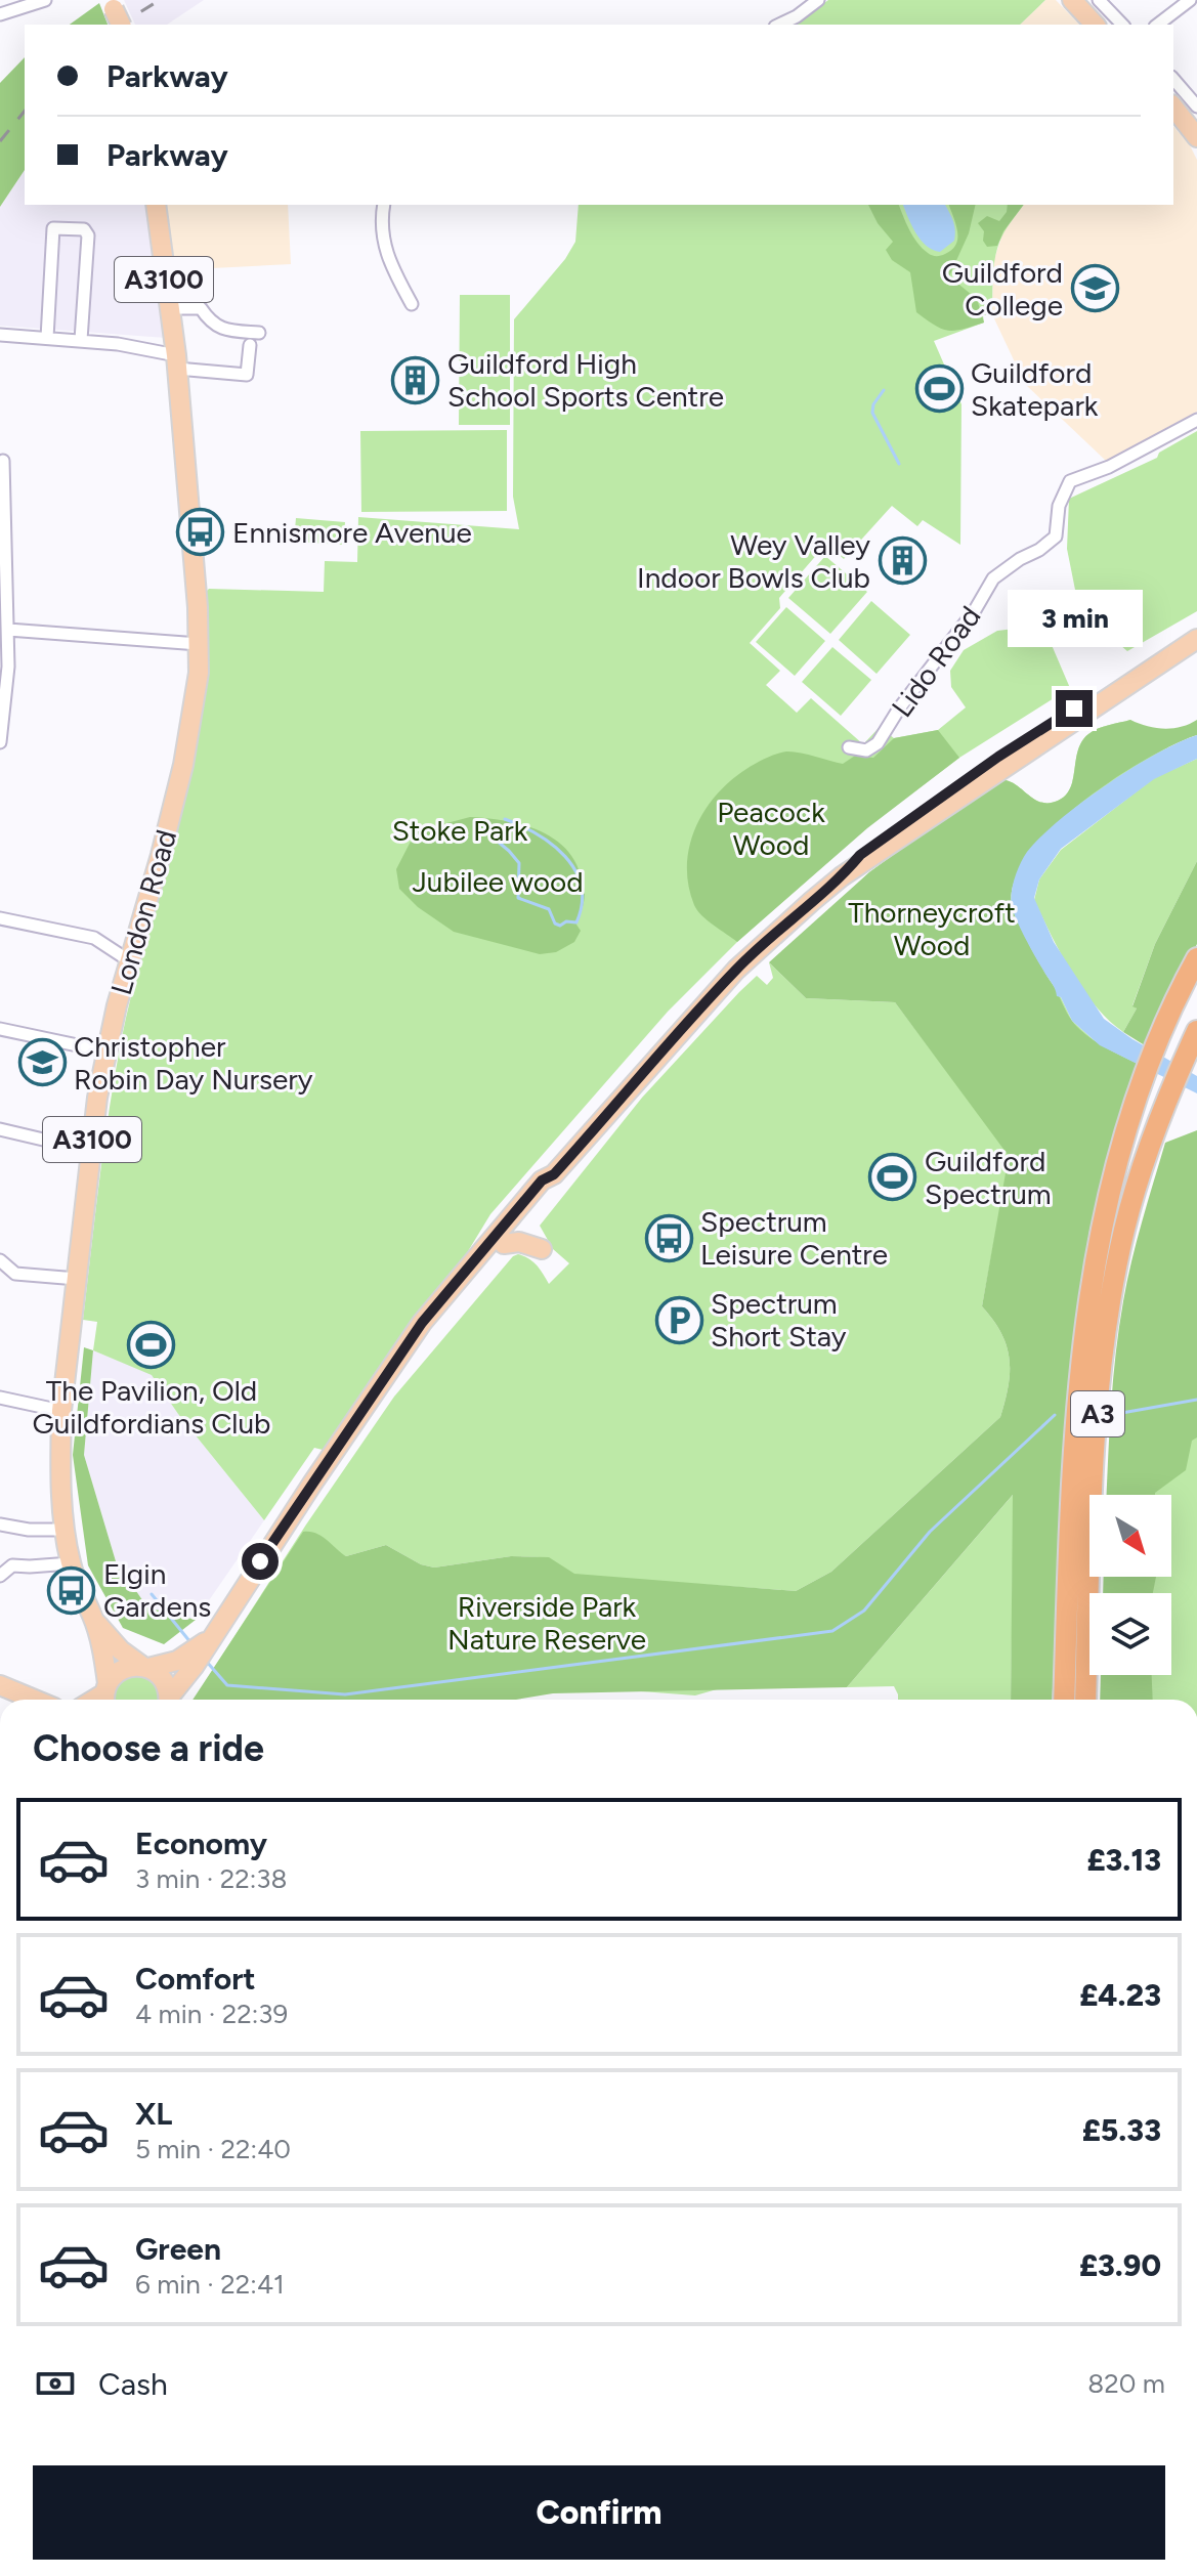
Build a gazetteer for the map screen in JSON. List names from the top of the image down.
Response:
{
  "streets": {
    "highway": ["A3"],
    "main road": ["A3100", "London Road"],
    "street": ["Lido Road"]
  },
  "parks": [
    "Peacock Wood",
    "Stoke Park",
    "Jubilee wood",
    "Thorneycroft Wood",
    "Riverside Park Nature Reserve"
  ],
  "places": {
    "school or university": ["Guildford College", "Christopher Robin Day Nursery"],
    "building": ["Guildford High School Sports Centre", "Wey Valley Indoor Bowls Club"],
    "sports": ["Guildford Skatepark", "Guildford Spectrum", "The Pavilion, Old Guildfordians Club"],
    "bus stop": ["Ennismore Avenue", "Spectrum Leisure Centre", "Elgin Gardens"],
    "parking": ["Spectrum Short Stay"]
  },
  "north": "bottom right",
  "page": {
    "banner": ["Parkway", "Parkway"],
    "bubble": "3 min",
    "heading": "Choose a ride",
    "list": [
      {
        "name": "Economy",
        "note": "3 min · 22:38",
        "value": "£3.13"
      },
      {
        "name": "Comfort",
        "note": "4 min · 22:39",
        "value": "£4.23"
      },
      {
        "name": "XL",
        "note": "5 min · 22:40",
        "value": "£5.33"
      },
      {
        "name": "Green",
        "note": "6 min · 22:41",
        "value": "£3.90"
      }
    ],
    "pay": ["Cash", "820 m"],
    "buttons": "Confirm"
  }
}
